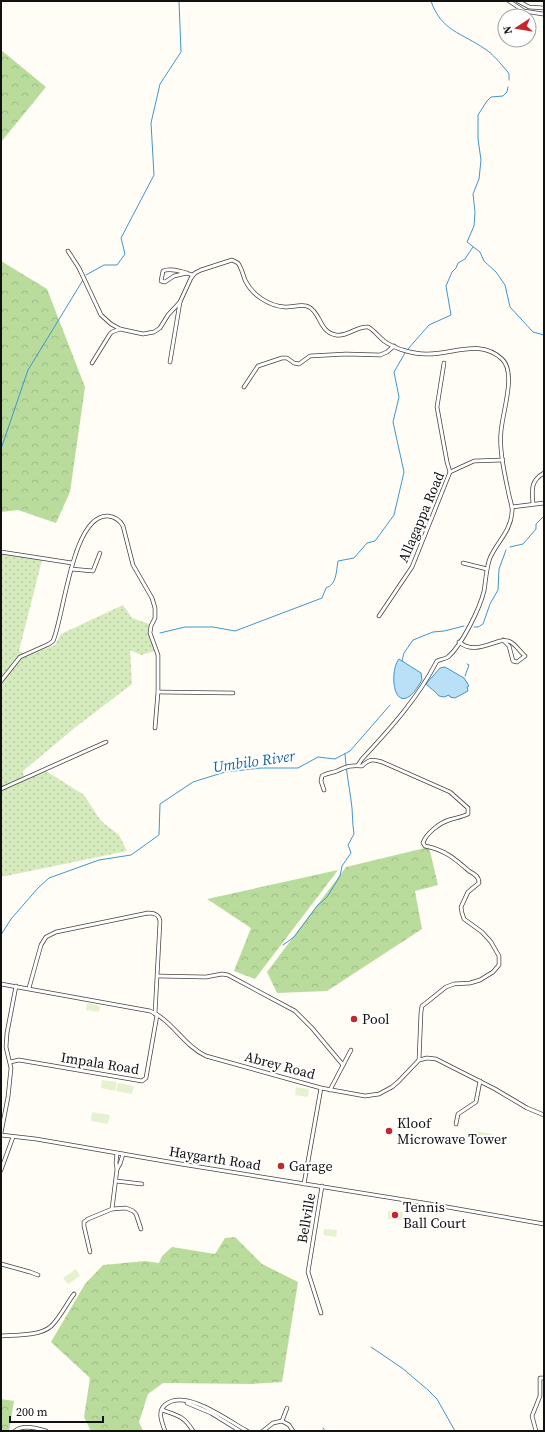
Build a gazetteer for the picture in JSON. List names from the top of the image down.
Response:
{
  "streets": {
    "street": [
      "Allagappa Road",
      "Impala Road",
      "Abrey Road",
      "Haygarth Road",
      "Bellville"
    ]
  },
  "crossings": [
    ["Impala Road", "Abrey Road"],
    ["Haygarth Road", "Bellville"]
  ],
  "water": ["Umbilo River"],
  "places": [
    "Pool",
    "Kloof Microwave Tower",
    "Garage",
    "Tennis Ball Court"
  ],
  "scale_bar": "200 m",
  "north": "left"
}
